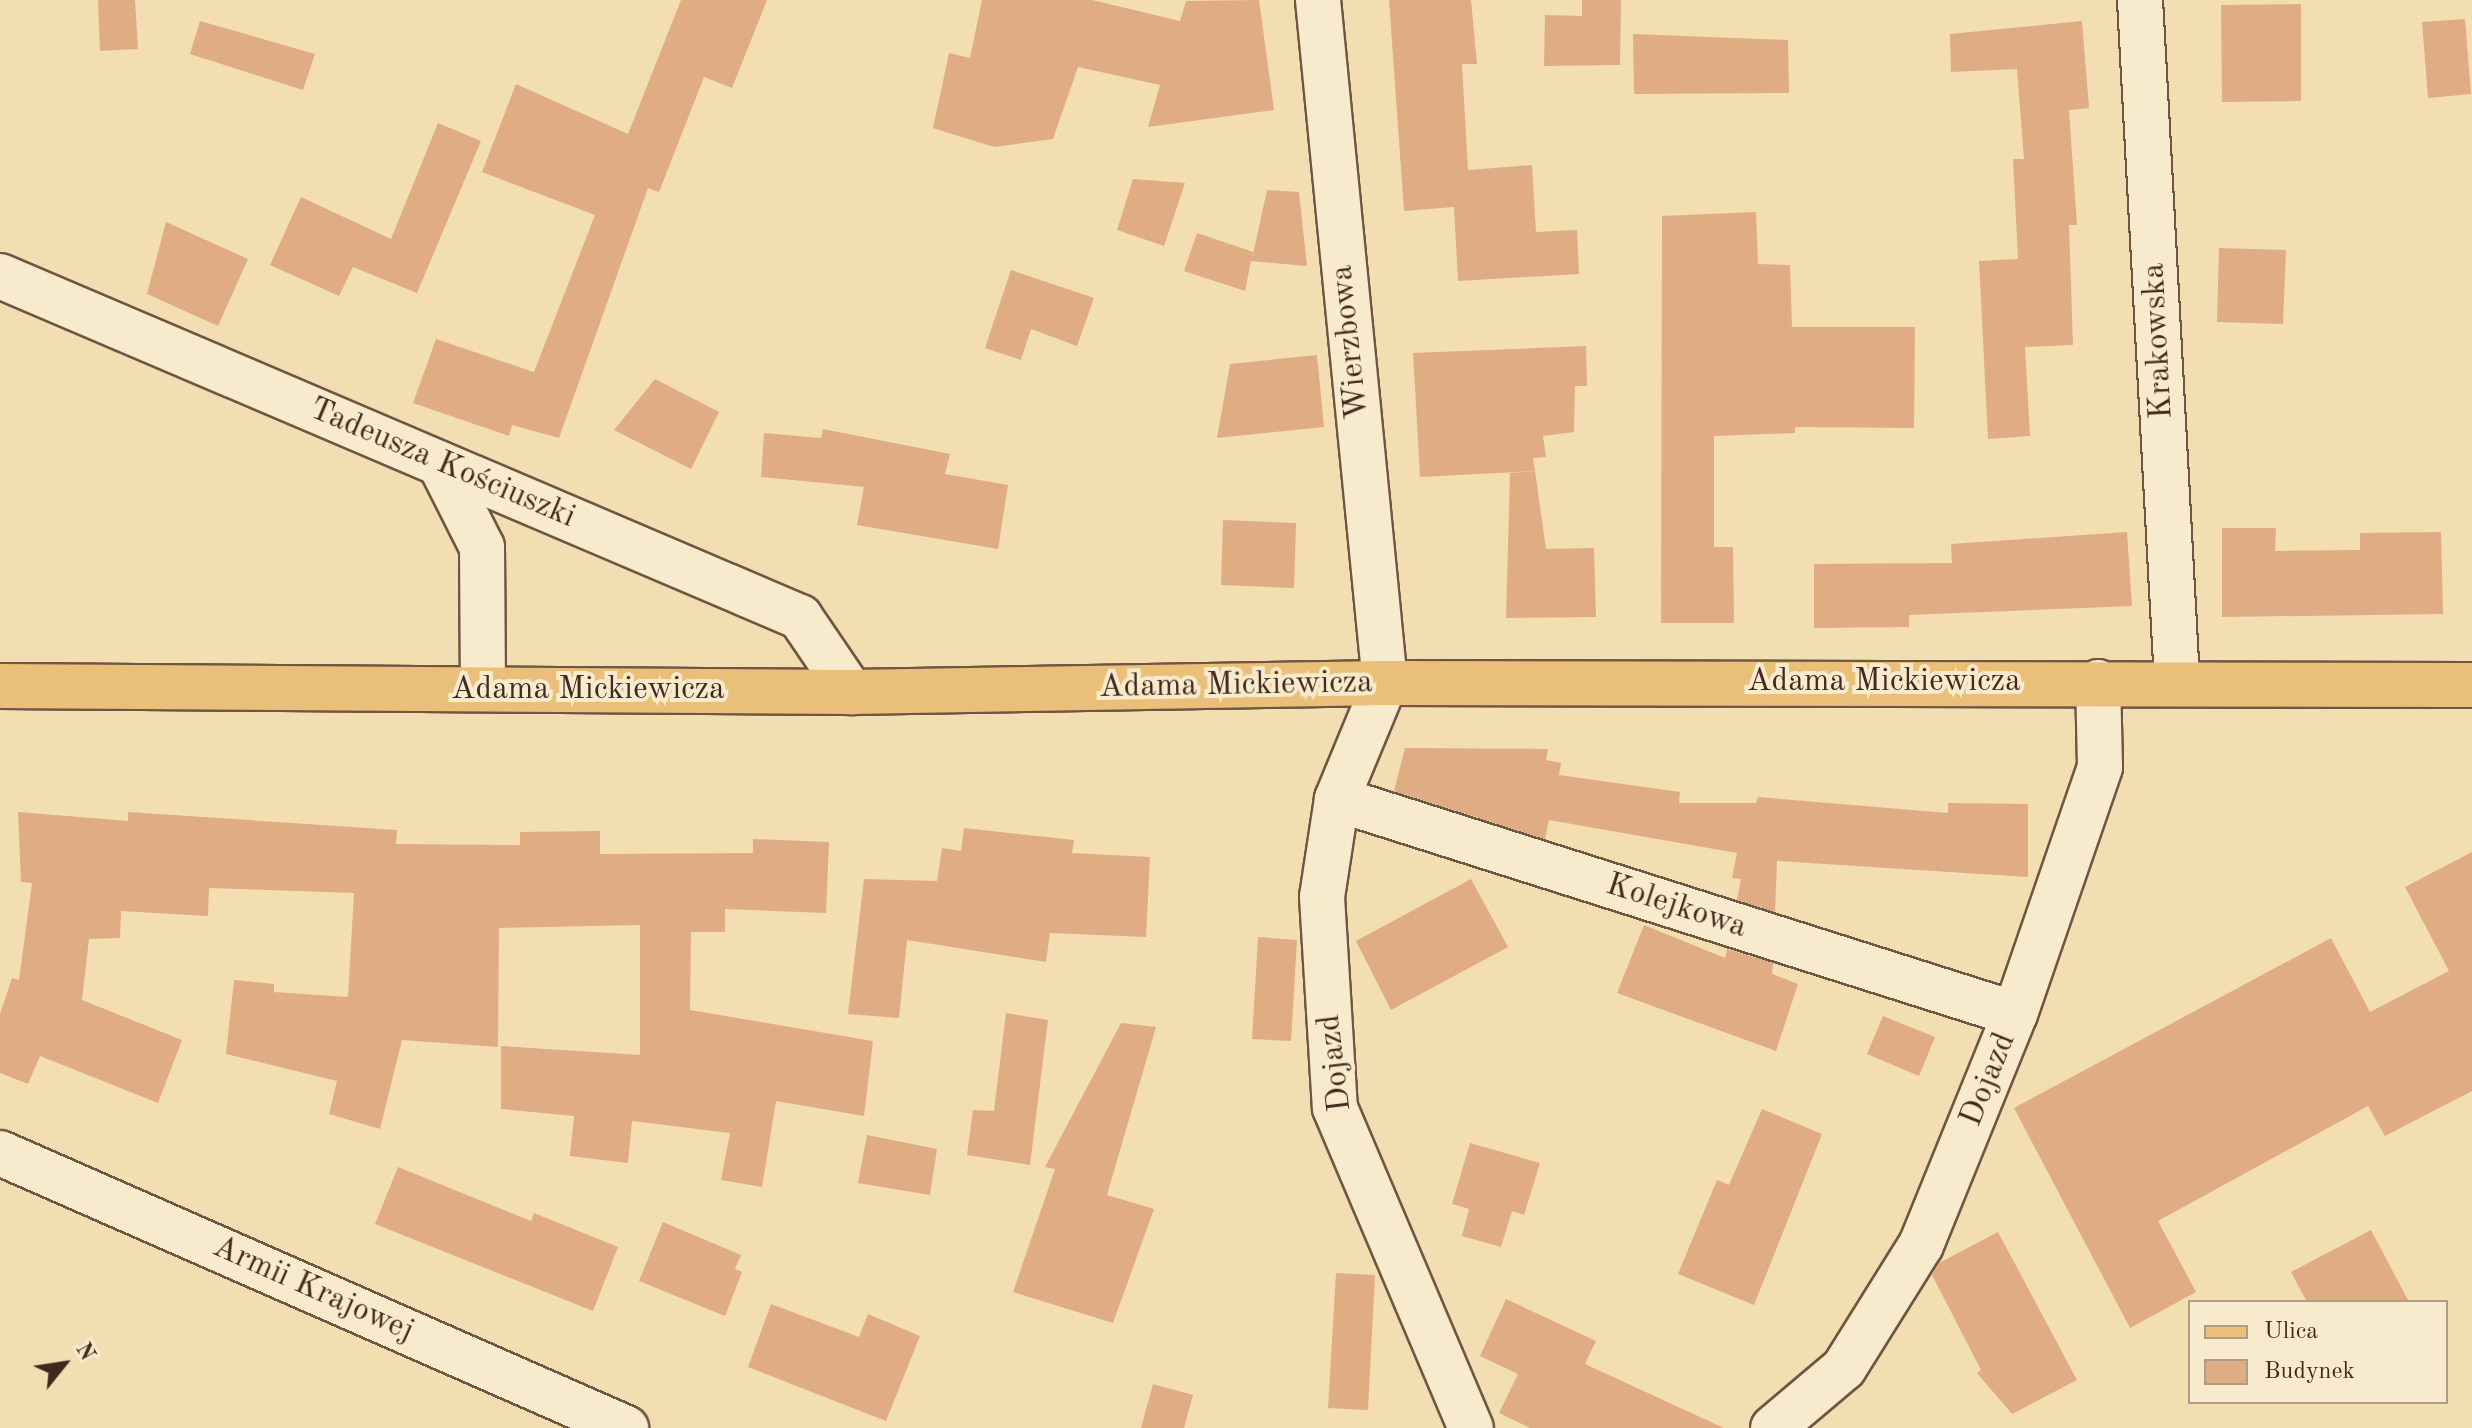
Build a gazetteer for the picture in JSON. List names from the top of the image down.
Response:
{
  "streets": {
    "main road": ["Adama Mickiewicza"],
    "street": [
      "Krakowska",
      "Wierzbowa",
      "Tadeusza Kościuszki",
      "Kolejkowa",
      "Dojazd",
      "Armii Krajowej"
    ]
  },
  "crossings": [
    ["Krakowska", "Adama Mickiewicza"],
    ["Wierzbowa", "Adama Mickiewicza"],
    ["Wierzbowa", "Dojazd"],
    ["Tadeusza Kościuszki", "Adama Mickiewicza"],
    ["Adama Mickiewicza", "Dojazd"],
    ["Kolejkowa", "Dojazd"]
  ],
  "legend": ["Ulica", "Budynek"],
  "north": "top right"
}
